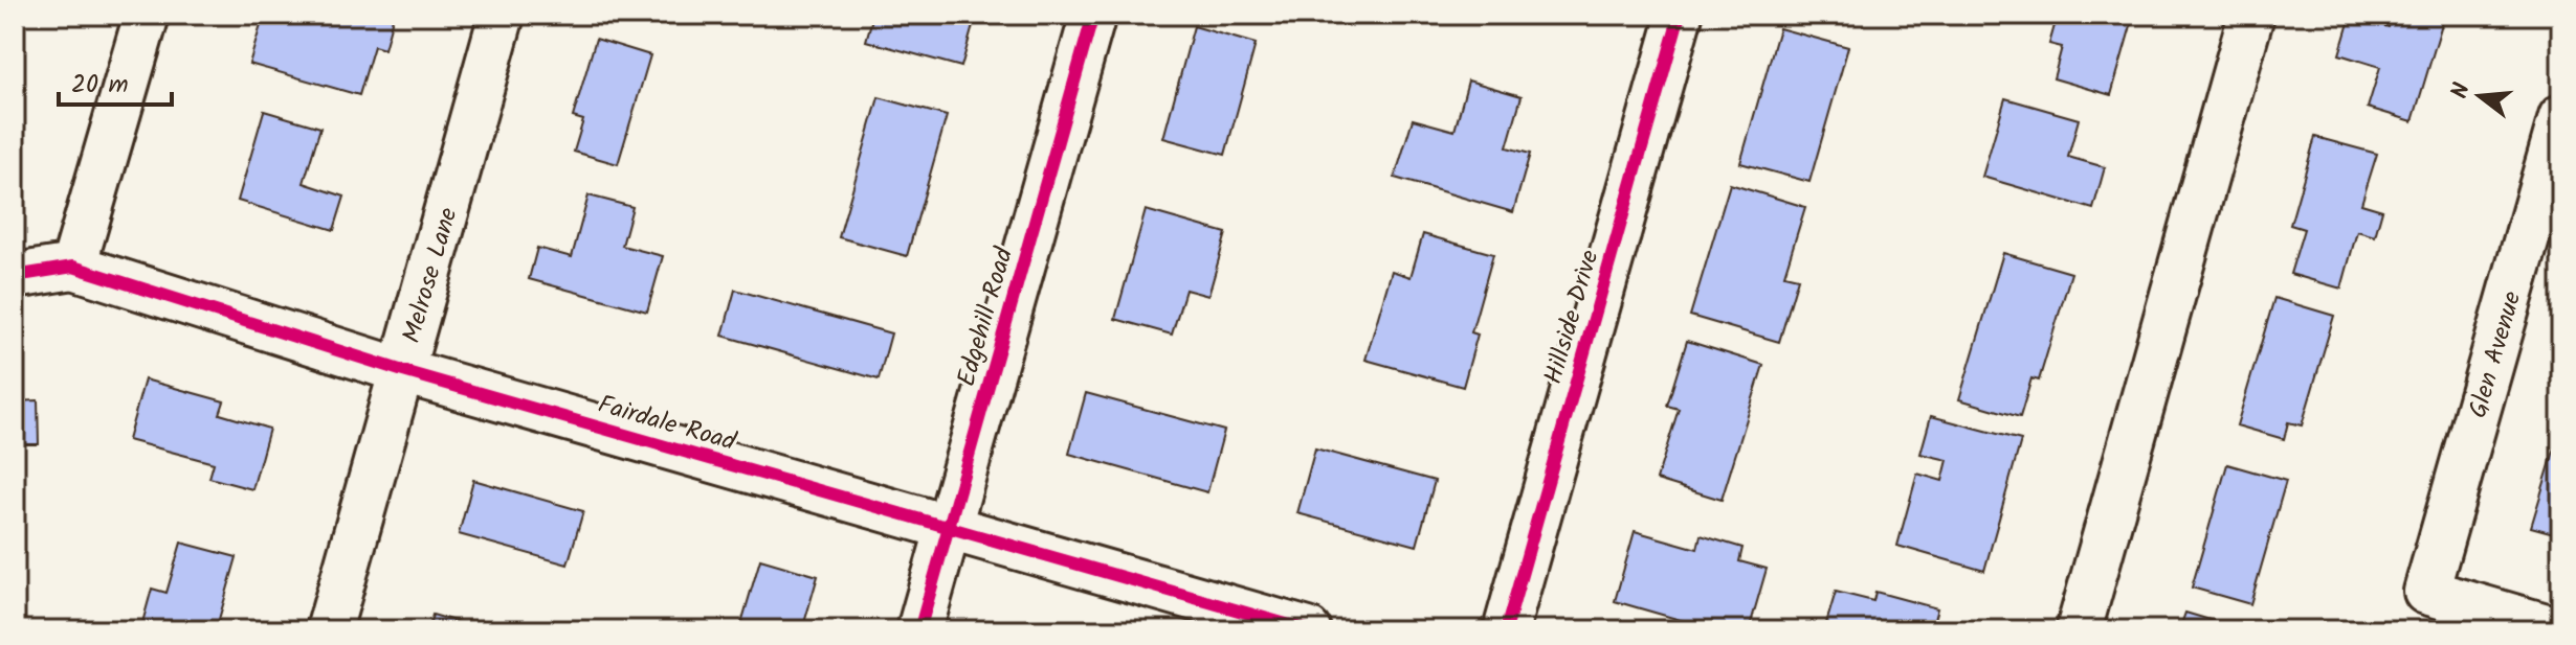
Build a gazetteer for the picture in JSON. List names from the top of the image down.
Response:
{
  "streets": {
    "street": [
      "Melrose Lane",
      "Edgehill Road",
      "Hillside Drive",
      "Glen Avenue",
      "Fairdale Road"
    ]
  },
  "crossings": [
    ["Melrose Lane", "Fairdale Road"],
    ["Edgehill Road", "Fairdale Road"]
  ],
  "scale_bar": "20 m",
  "north": "left"
}
